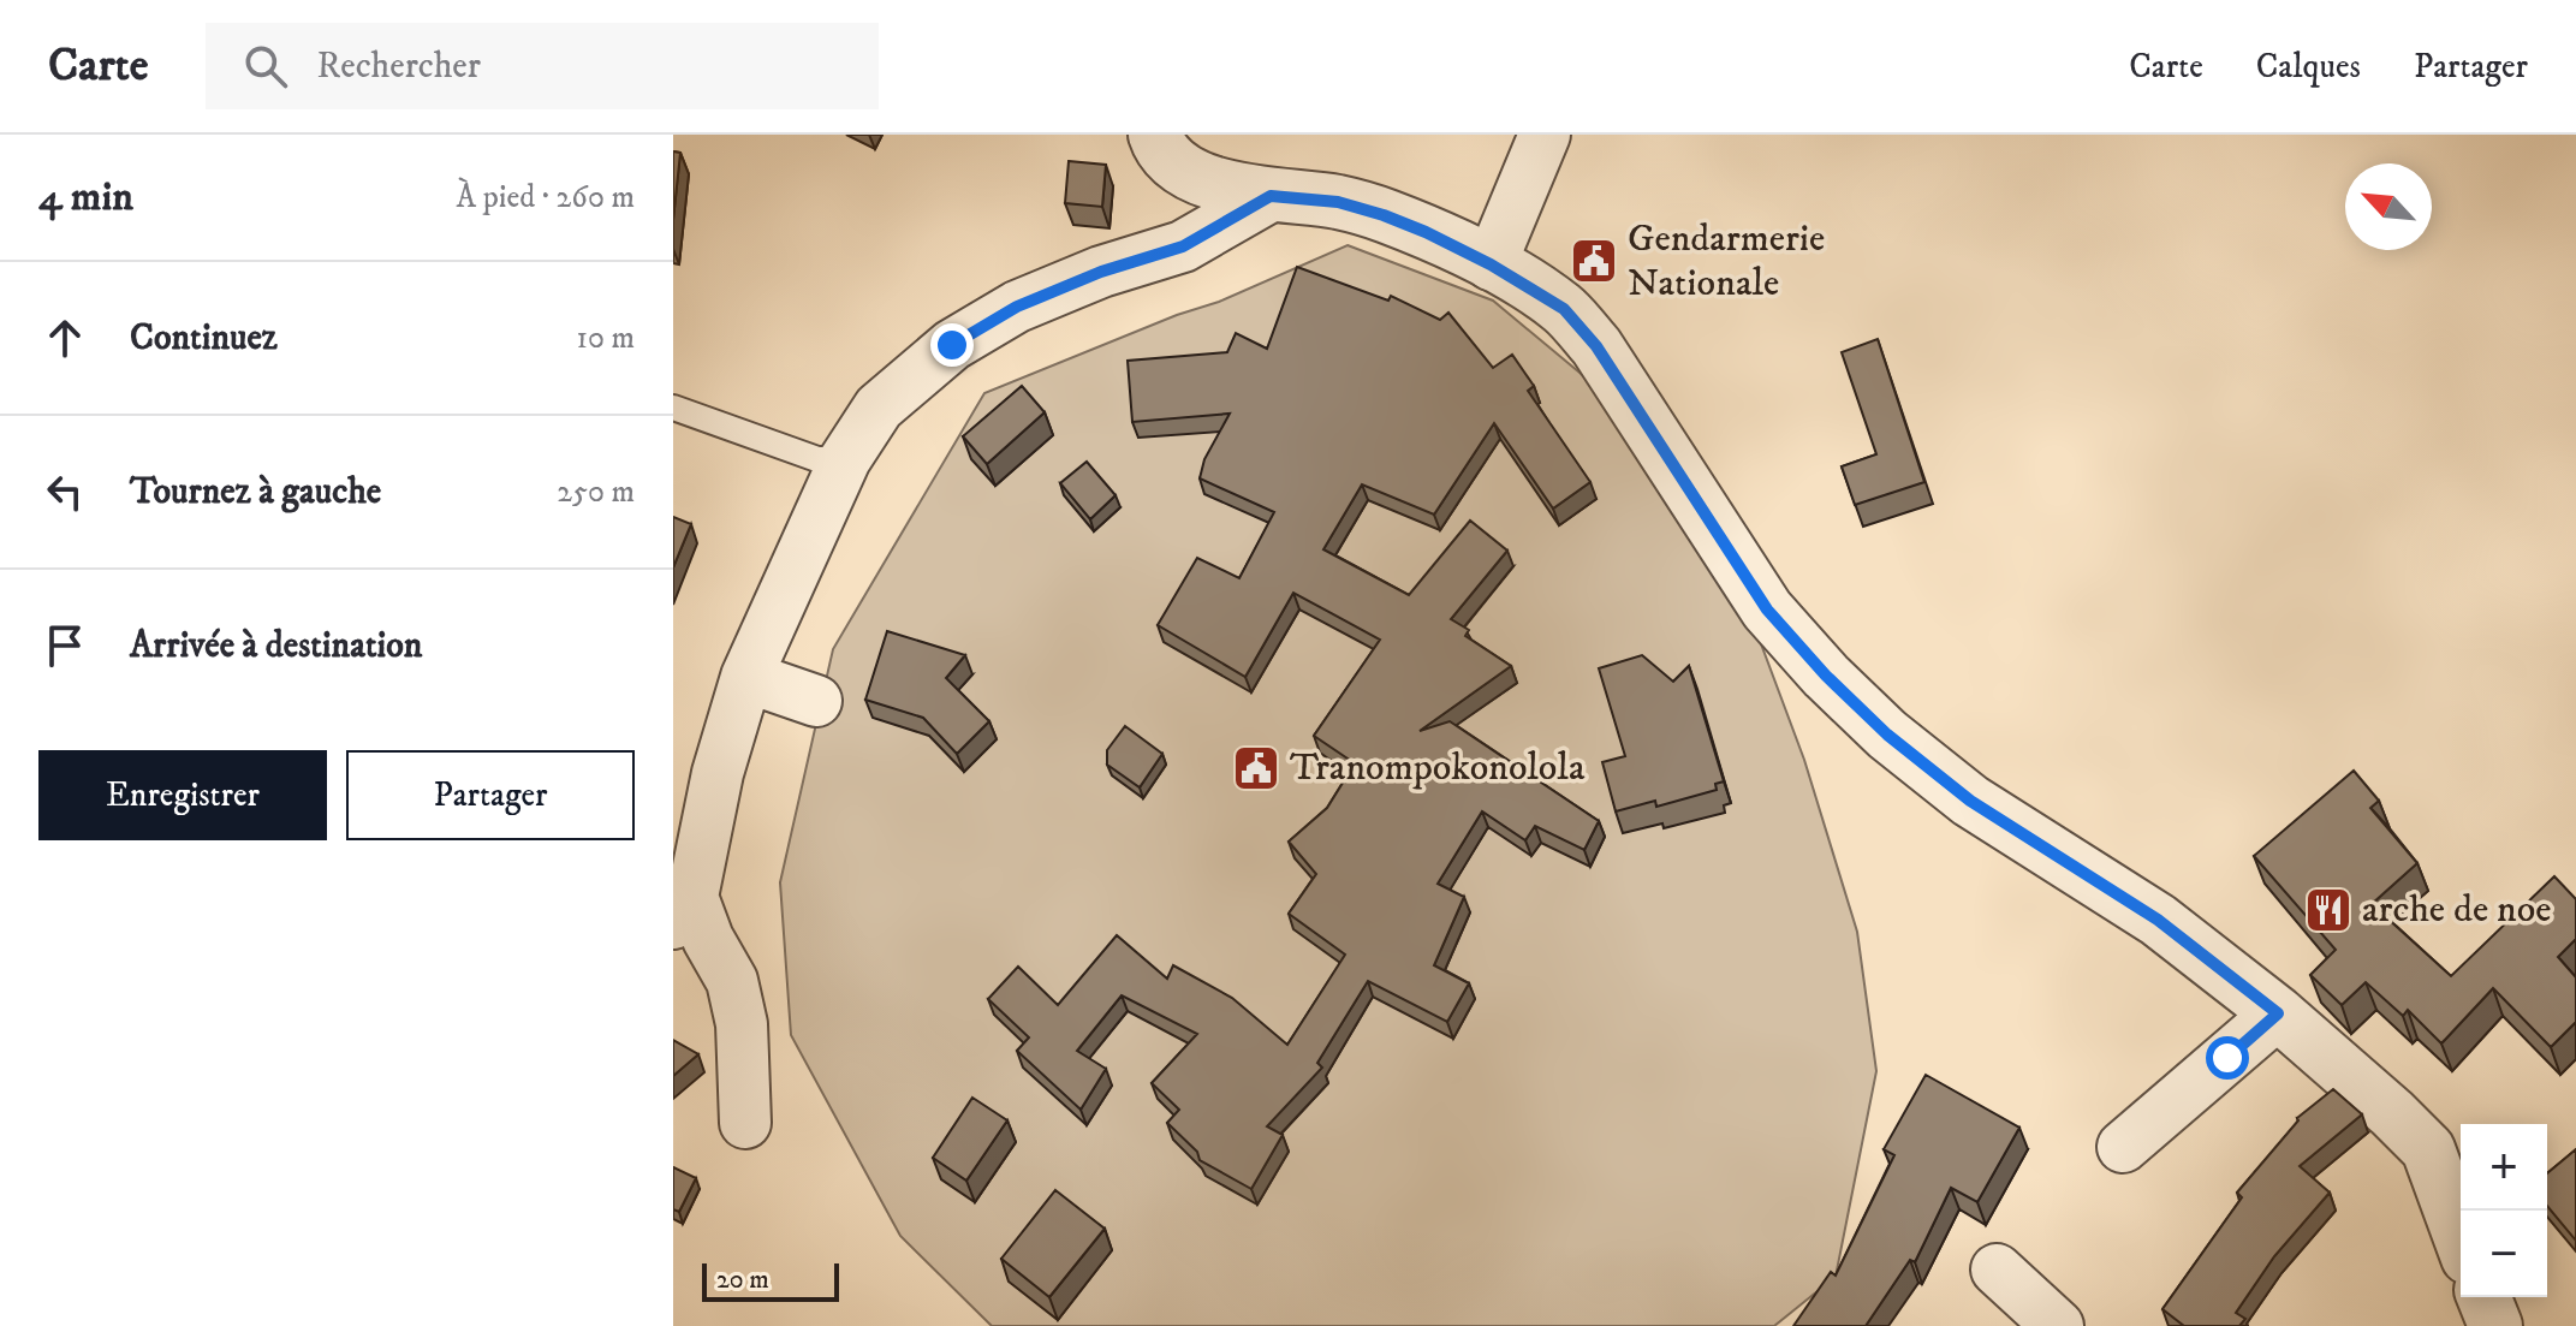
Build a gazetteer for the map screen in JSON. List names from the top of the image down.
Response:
{
  "places": {
    "public building": ["Gendarmerie Nationale", "Tranompokonolola"],
    "restaurant": ["arche de noe"]
  },
  "scale_bar": "20 m",
  "north": "top left",
  "page": {
    "header": "Carte",
    "search": "Rechercher",
    "nav": ["Carte", "Calques", "Partager"],
    "heading": ["4 min", "À pied · 260 m"],
    "list": [
      ["Continuez", "10 m"],
      ["Tournez à gauche", "250 m"],
      "Arrivée à destination"
    ],
    "buttons": ["Enregistrer", "Partager"],
    "map_buttons": ["+", "−"],
    "scale": "20 m"
  }
}
